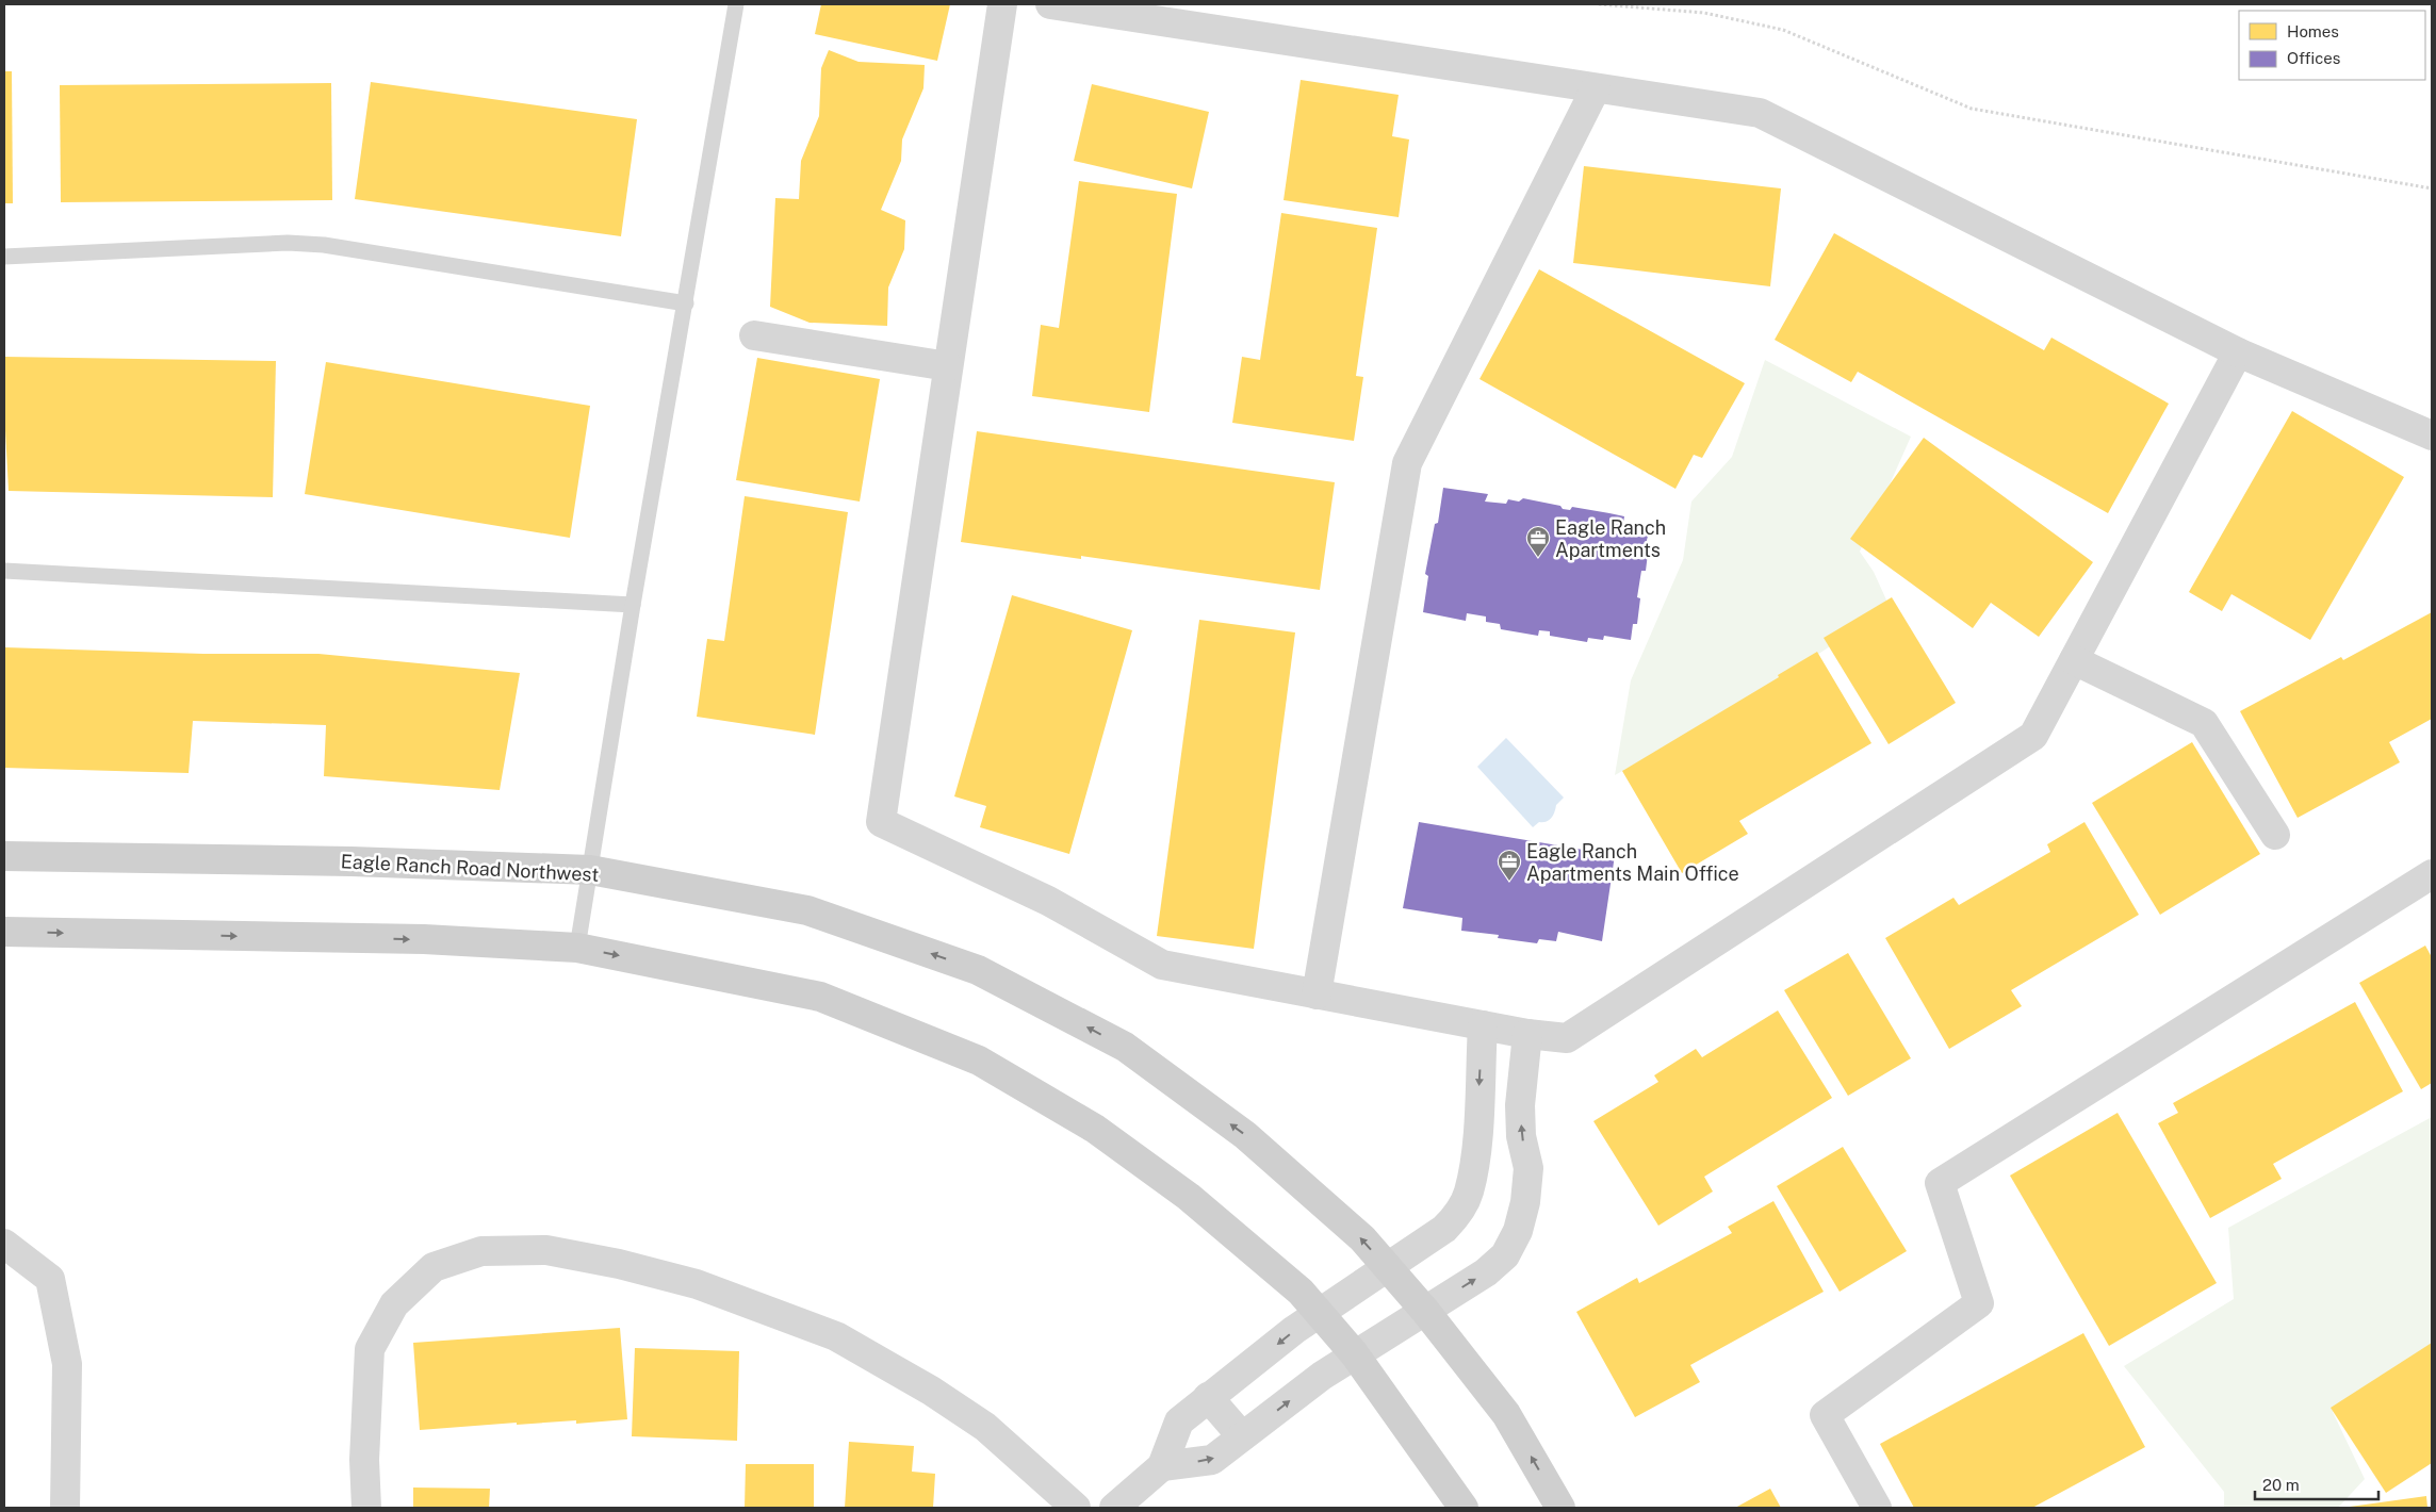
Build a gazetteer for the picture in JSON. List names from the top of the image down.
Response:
{
  "streets": {
    "main road": ["Eagle Ranch Road Northwest"]
  },
  "places": {
    "office": ["Eagle Ranch Apartments", "Eagle Ranch Apartments Main Office"]
  },
  "legend": ["Homes", "Offices"],
  "scale_bar": "20 m"
}
